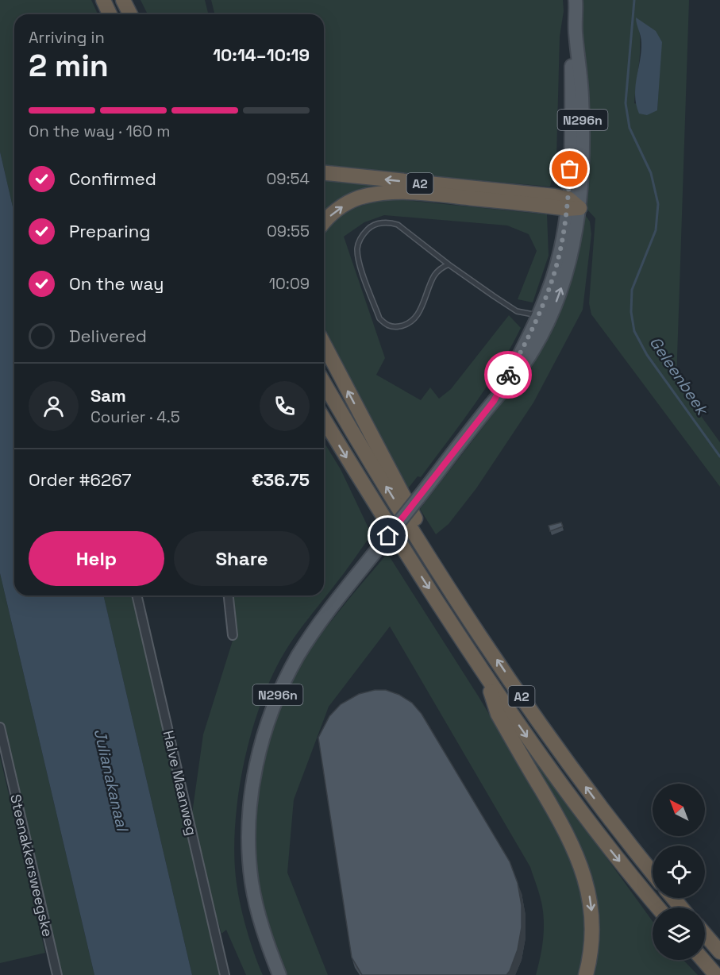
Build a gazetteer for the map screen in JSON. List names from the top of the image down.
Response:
{
  "streets": {
    "highway": ["A2"],
    "main road": ["N296n"],
    "street": ["Halve Maanweg", "Steenakkersweegske"]
  },
  "crossings": [
    ["N296n", "A2"]
  ],
  "water": ["Geleenbeek", "Julianakanaal"],
  "north": "top left",
  "page": {
    "heading": ["2 min", "Arriving in", "10:14–10:19"],
    "panel": [
      "Sam",
      "Courier · 4.5",
      "Order #6267",
      "€36.75"
    ],
    "bar": "On the way · 160 m",
    "list": [
      ["Confirmed", "09:54"],
      ["Preparing", "09:55"],
      ["On the way", "10:09"],
      "Delivered"
    ],
    "buttons": ["Help", "Share"]
  }
}
